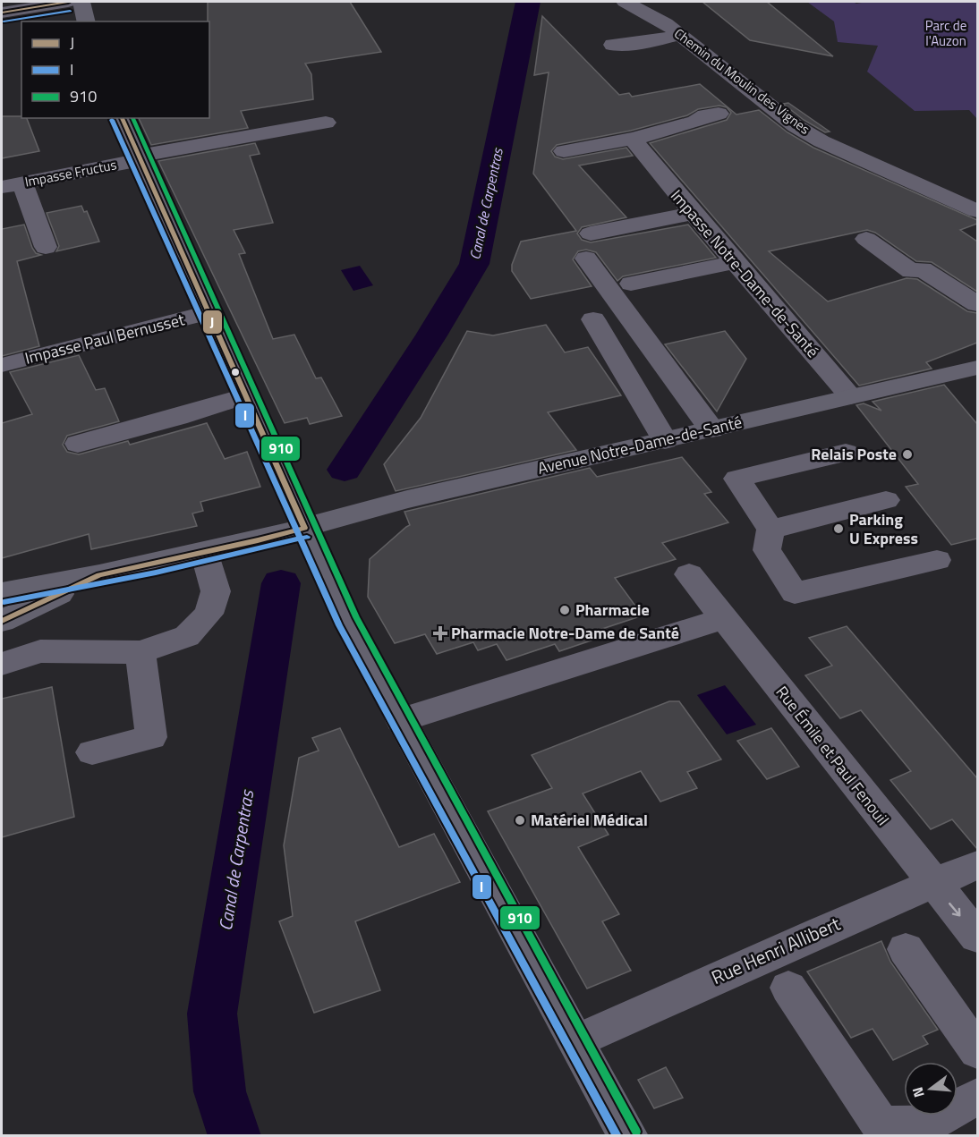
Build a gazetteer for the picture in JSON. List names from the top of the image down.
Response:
{
  "streets": {
    "main road": ["Avenue Notre-Dame-de-Santé"],
    "street": [
      "Chemin du Moulin des Vignes",
      "Impasse Fructus",
      "Impasse Notre-Dame-de-Santé",
      "Impasse Paul Bernusset",
      "Rue Émile et Paul Fenouil",
      "Rue Henri Allibert"
    ]
  },
  "crossings": [
    ["Impasse Notre-Dame-de-Santé", "Avenue Notre-Dame-de-Santé"],
    ["Rue Émile et Paul Fenouil", "Rue Henri Allibert"]
  ],
  "water": ["Canal de Carpentras"],
  "parks": ["Parc de l'Auzon"],
  "places": {
    "other": [
      "Relais Poste",
      "Parking U Express",
      "Pharmacie",
      "Matériel Médical"
    ],
    "health": ["Pharmacie Notre-Dame de Santé"]
  },
  "lines": ["transit line J", "transit line I", "transit line 910"],
  "legend": ["J", "I", "910"],
  "north": "left"
}
